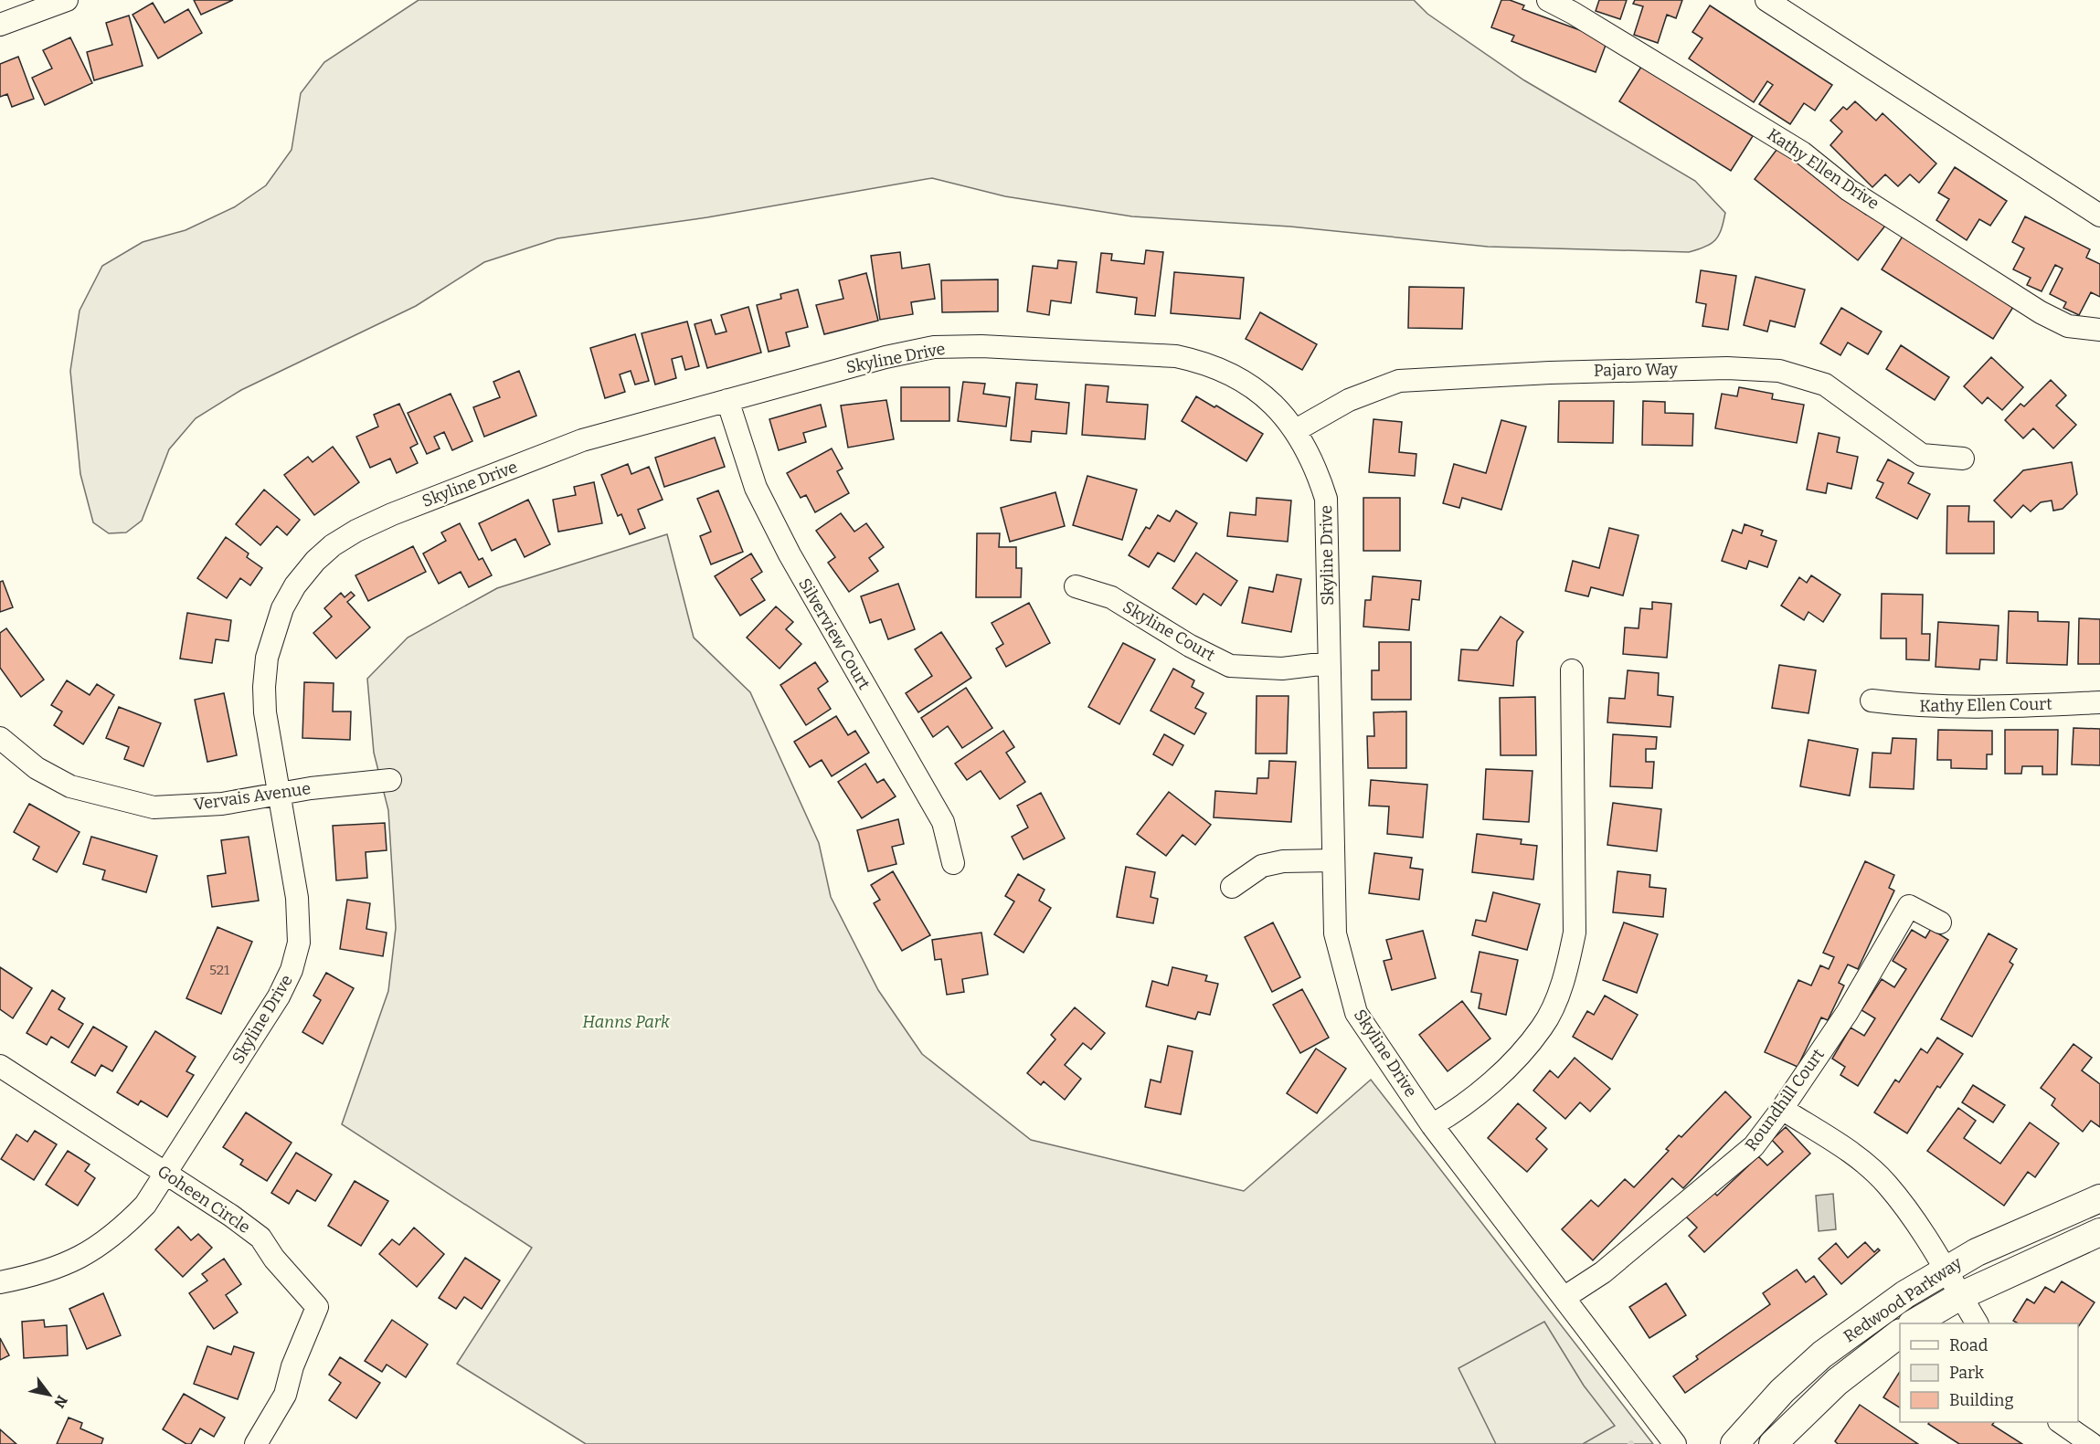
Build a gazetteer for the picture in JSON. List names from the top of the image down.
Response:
{
  "streets": {
    "main road": ["Redwood Parkway"],
    "street": [
      "Kathy Ellen Drive",
      "Skyline Drive",
      "Pajaro Way",
      "Skyline Court",
      "Silverview Court",
      "Kathy Ellen Court",
      "Vervais Avenue",
      "Roundhill Court",
      "Goheen Circle"
    ]
  },
  "crossings": [
    ["Skyline Drive", "Pajaro Way"],
    ["Skyline Drive", "Skyline Court"],
    ["Skyline Drive", "Silverview Court"],
    ["Skyline Drive", "Vervais Avenue"],
    ["Skyline Drive", "Roundhill Court"],
    ["Skyline Drive", "Goheen Circle"]
  ],
  "parks": ["Hanns Park"],
  "house_numbers": ["521"],
  "legend": ["Road", "Park", "Building"],
  "north": "bottom right"
}
